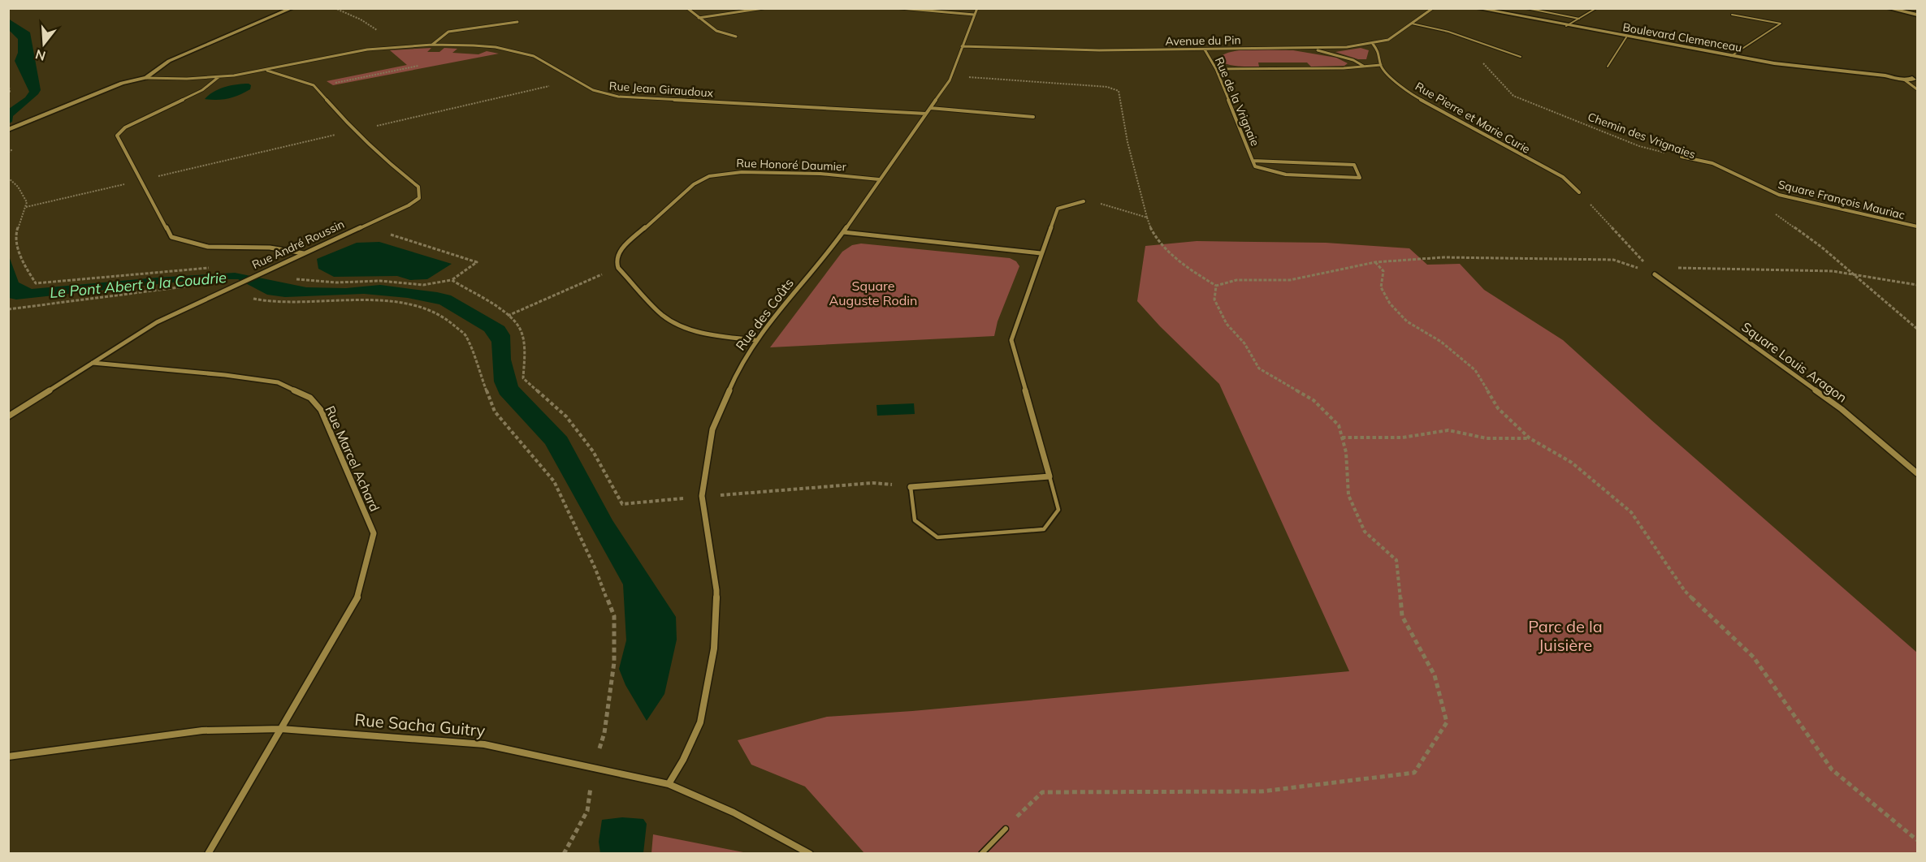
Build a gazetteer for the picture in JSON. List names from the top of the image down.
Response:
{
  "streets": {
    "main road": ["Boulevard Clemenceau"],
    "street": [
      "Avenue du Pin",
      "Rue Jean Giraudoux",
      "Rue de la Vrignaie",
      "Rue Pierre et Marie Curie",
      "Rue Honoré Daumier",
      "Square François Mauriac",
      "Rue André Roussin",
      "Rue des Coûts",
      "Square Louis Aragon",
      "Rue Marcel Achard",
      "Rue Sacha Guitry"
    ],
    "path": ["Chemin des Vrignaies"]
  },
  "crossings": [
    ["Avenue du Pin", "Rue de la Vrignaie"],
    ["Avenue du Pin", "Rue Pierre et Marie Curie"],
    ["Avenue du Pin", "Rue des Coûts"],
    ["Rue Jean Giraudoux", "Rue André Roussin"],
    ["Rue Jean Giraudoux", "Rue des Coûts"],
    ["Chemin des Vrignaies", "Square François Mauriac"],
    ["Rue Honoré Daumier", "Rue des Coûts"],
    ["Rue André Roussin", "Rue Marcel Achard"],
    ["Rue des Coûts", "Rue Sacha Guitry"],
    ["Rue Marcel Achard", "Rue Sacha Guitry"]
  ],
  "water": ["Le Pont Abert à la Coudrie"],
  "parks": ["Square Auguste Rodin", "Parc de la Juisière"],
  "north": "bottom"
}
